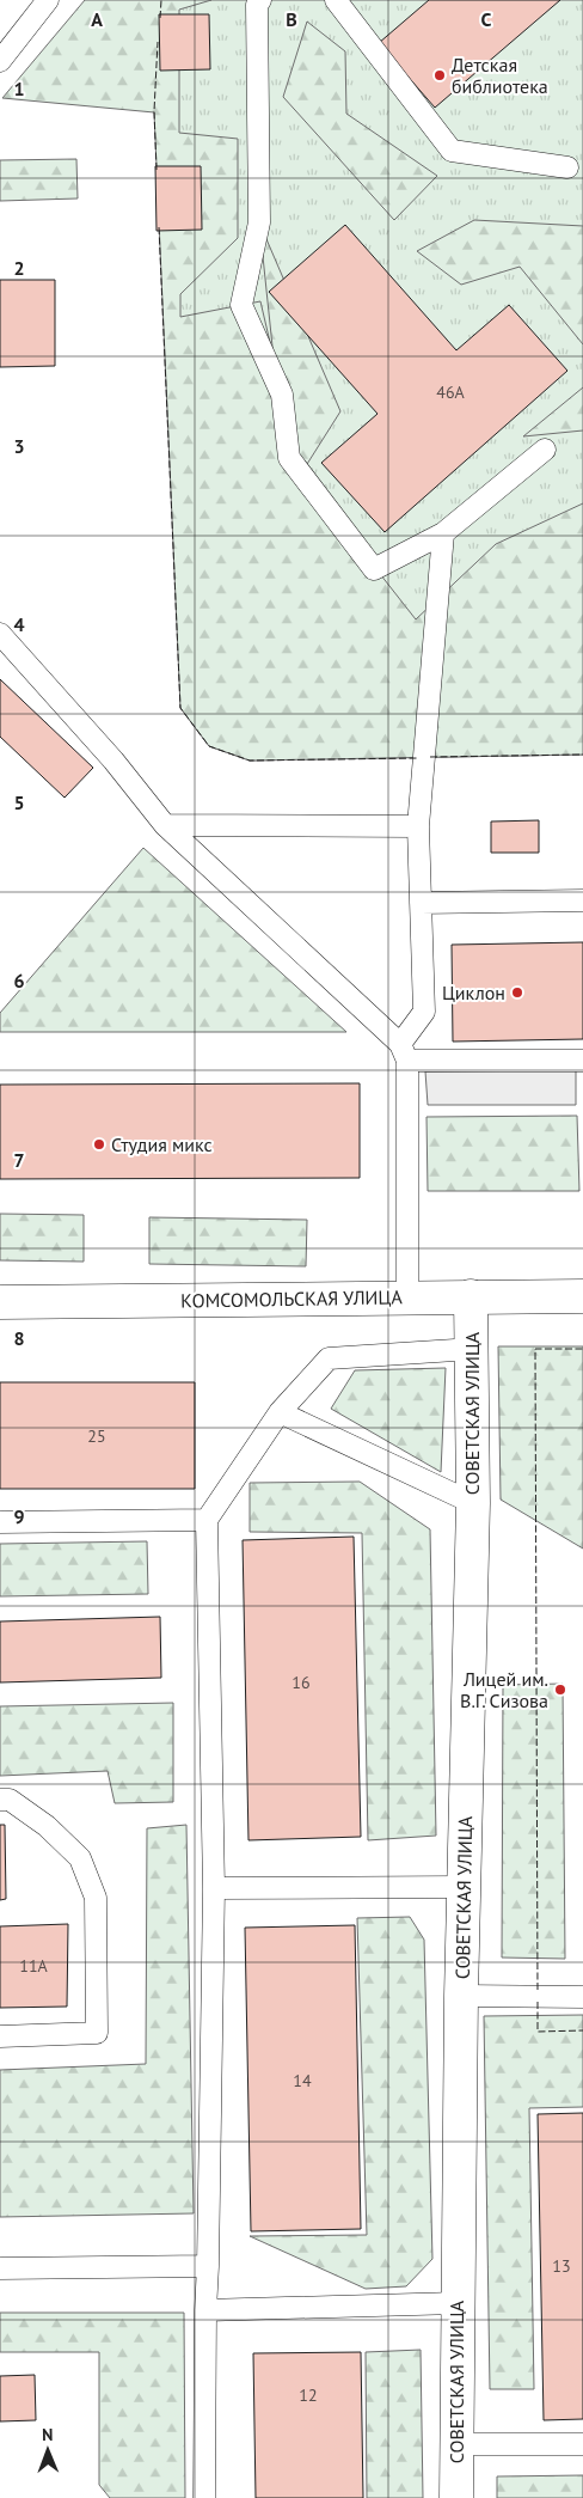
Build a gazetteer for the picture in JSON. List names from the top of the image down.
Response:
{
  "streets": {
    "street": ["КОМСОМОЛЬСКАЯ УЛИЦА", "СОВЕТСКАЯ УЛИЦА"]
  },
  "crossings": [
    ["КОМСОМОЛЬСКАЯ УЛИЦА", "СОВЕТСКАЯ УЛИЦА"]
  ],
  "places": [
    "Детская библиотека",
    "Циклон",
    "Студия микс",
    "Лицей им. В.Г. Сизова"
  ],
  "house_numbers": [
    "46А",
    "25",
    "16",
    "11А",
    "14",
    "13",
    "12"
  ],
  "north": "top",
  "grid": {
    "columns": ["A", "B", "C"],
    "rows": [
      "1",
      "2",
      "3",
      "4",
      "5",
      "6",
      "7",
      "8",
      "9"
    ]
  }
}
